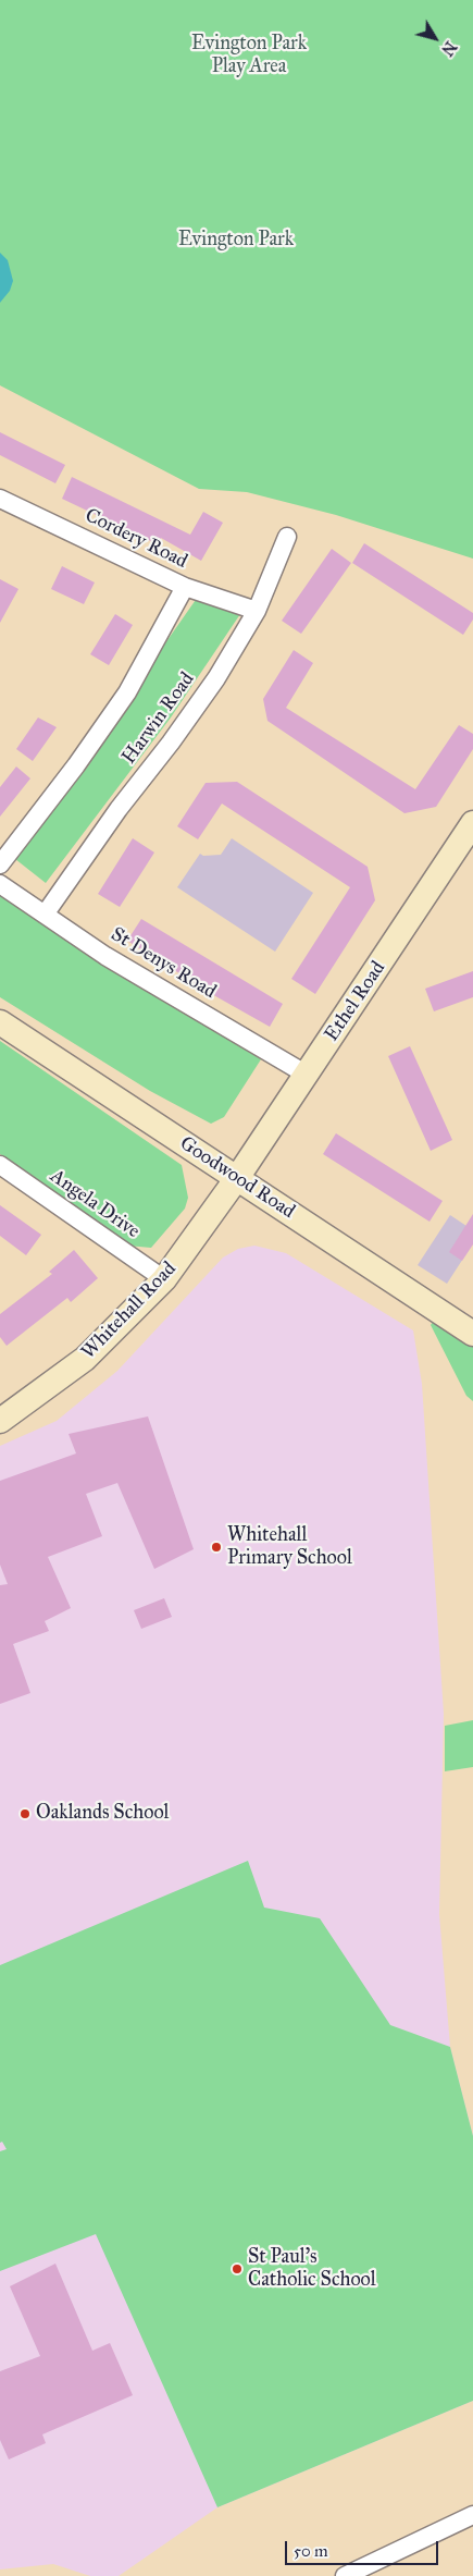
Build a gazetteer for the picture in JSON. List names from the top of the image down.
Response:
{
  "streets": {
    "street": [
      "Cordery Road",
      "Harwin Road",
      "St Denys Road",
      "Ethel Road",
      "Goodwood Road",
      "Angela Drive",
      "Whitehall Road"
    ]
  },
  "crossings": [
    ["Cordery Road", "Harwin Road"],
    ["Harwin Road", "St Denys Road"],
    ["St Denys Road", "Ethel Road"],
    ["Ethel Road", "Goodwood Road"],
    ["Ethel Road", "Whitehall Road"],
    ["Goodwood Road", "Whitehall Road"],
    ["Angela Drive", "Whitehall Road"]
  ],
  "parks": ["Evington Park Play Area", "Evington Park"],
  "places": ["Whitehall Primary School", "Oaklands School", "St Paul's Catholic School"],
  "scale_bar": "50 m",
  "north": "bottom right"
}
